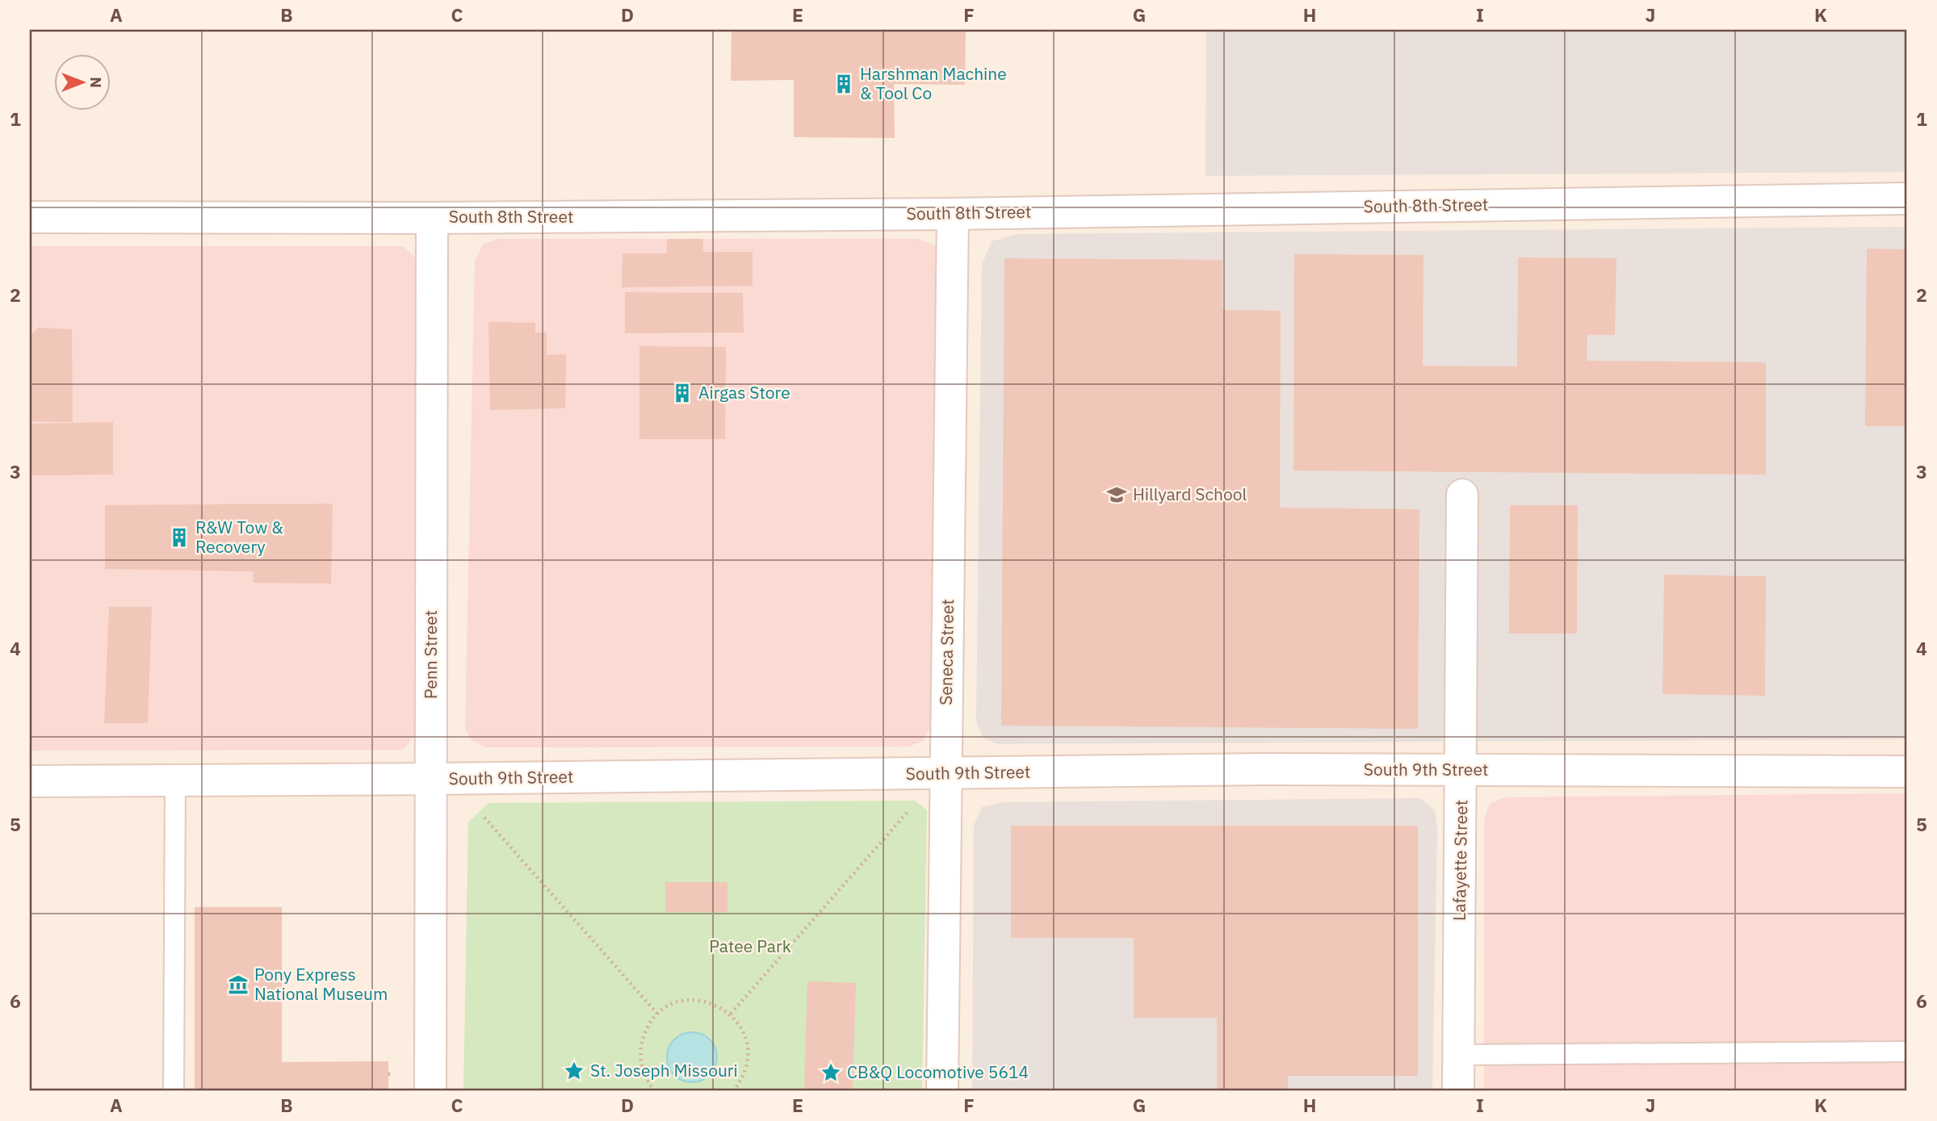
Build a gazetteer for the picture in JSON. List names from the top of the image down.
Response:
{
  "streets": {
    "street": [
      "South 8th Street",
      "Seneca Street",
      "Penn Street",
      "South 9th Street",
      "Lafayette Street"
    ]
  },
  "crossings": [
    ["South 8th Street", "Seneca Street"],
    ["South 8th Street", "Penn Street"],
    ["Seneca Street", "South 9th Street"],
    ["Penn Street", "South 9th Street"],
    ["South 9th Street", "Lafayette Street"]
  ],
  "parks": ["Patee Park"],
  "places": {
    "building": ["Harshman Machine & Tool Co", "Airgas Store", "R&W Tow & Recovery"],
    "school or university": ["Hillyard School"],
    "museum": ["Pony Express National Museum"],
    "place": ["St. Joseph Missouri", "CB&Q Locomotive 5614"]
  },
  "north": "right",
  "grid": {
    "columns": [
      "A",
      "B",
      "C",
      "D",
      "E",
      "F",
      "G",
      "H",
      "I",
      "J",
      "K"
    ],
    "rows": [
      "1",
      "2",
      "3",
      "4",
      "5",
      "6"
    ]
  }
}
